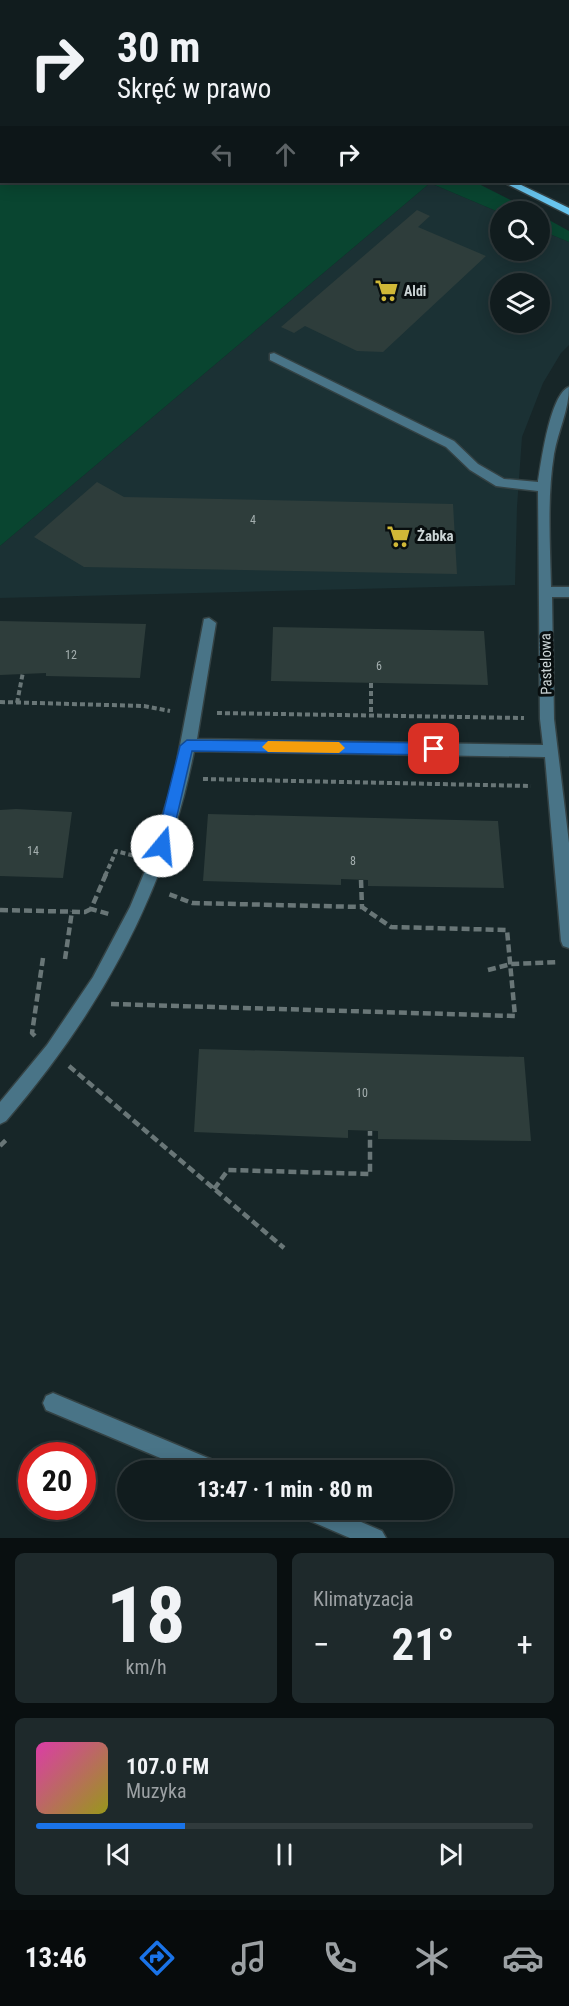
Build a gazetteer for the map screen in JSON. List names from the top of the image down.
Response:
{
  "streets": {
    "street": ["Pastelowa"]
  },
  "places": {
    "supermarket": ["Aldi", "Żabka"]
  },
  "house_numbers": [
    "4",
    "12",
    "6",
    "14",
    "8",
    "10"
  ],
  "page": {
    "turn": ["30 m", "Skręć w prawo"],
    "limit": "20",
    "trip": "13:47 · 1 min · 80 m",
    "tile": [
      ["18", "km/h"],
      "Klimatyzacja"
    ],
    "heat": ["−", "21°", "+"],
    "song": ["107.0 FM", "Muzyka"],
    "tabs": "13:46"
  }
}
